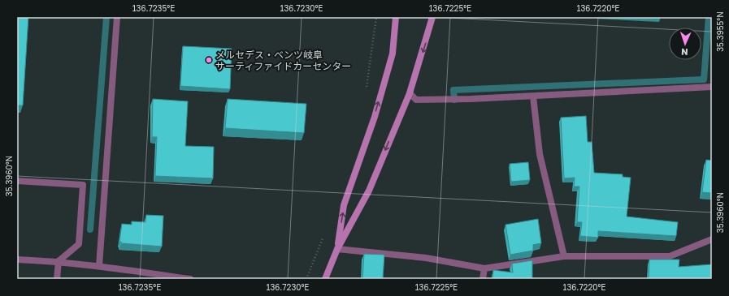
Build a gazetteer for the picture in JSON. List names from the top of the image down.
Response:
{
  "places": ["メルセデス・ベンツ岐阜 サーティファイドカーセンター"],
  "north": "bottom",
  "coordinates": [
    "136.7235°E",
    "136.7230°E",
    "136.7225°E",
    "136.7220°E",
    "35.3955°N",
    "35.3960°N"
  ]
}
